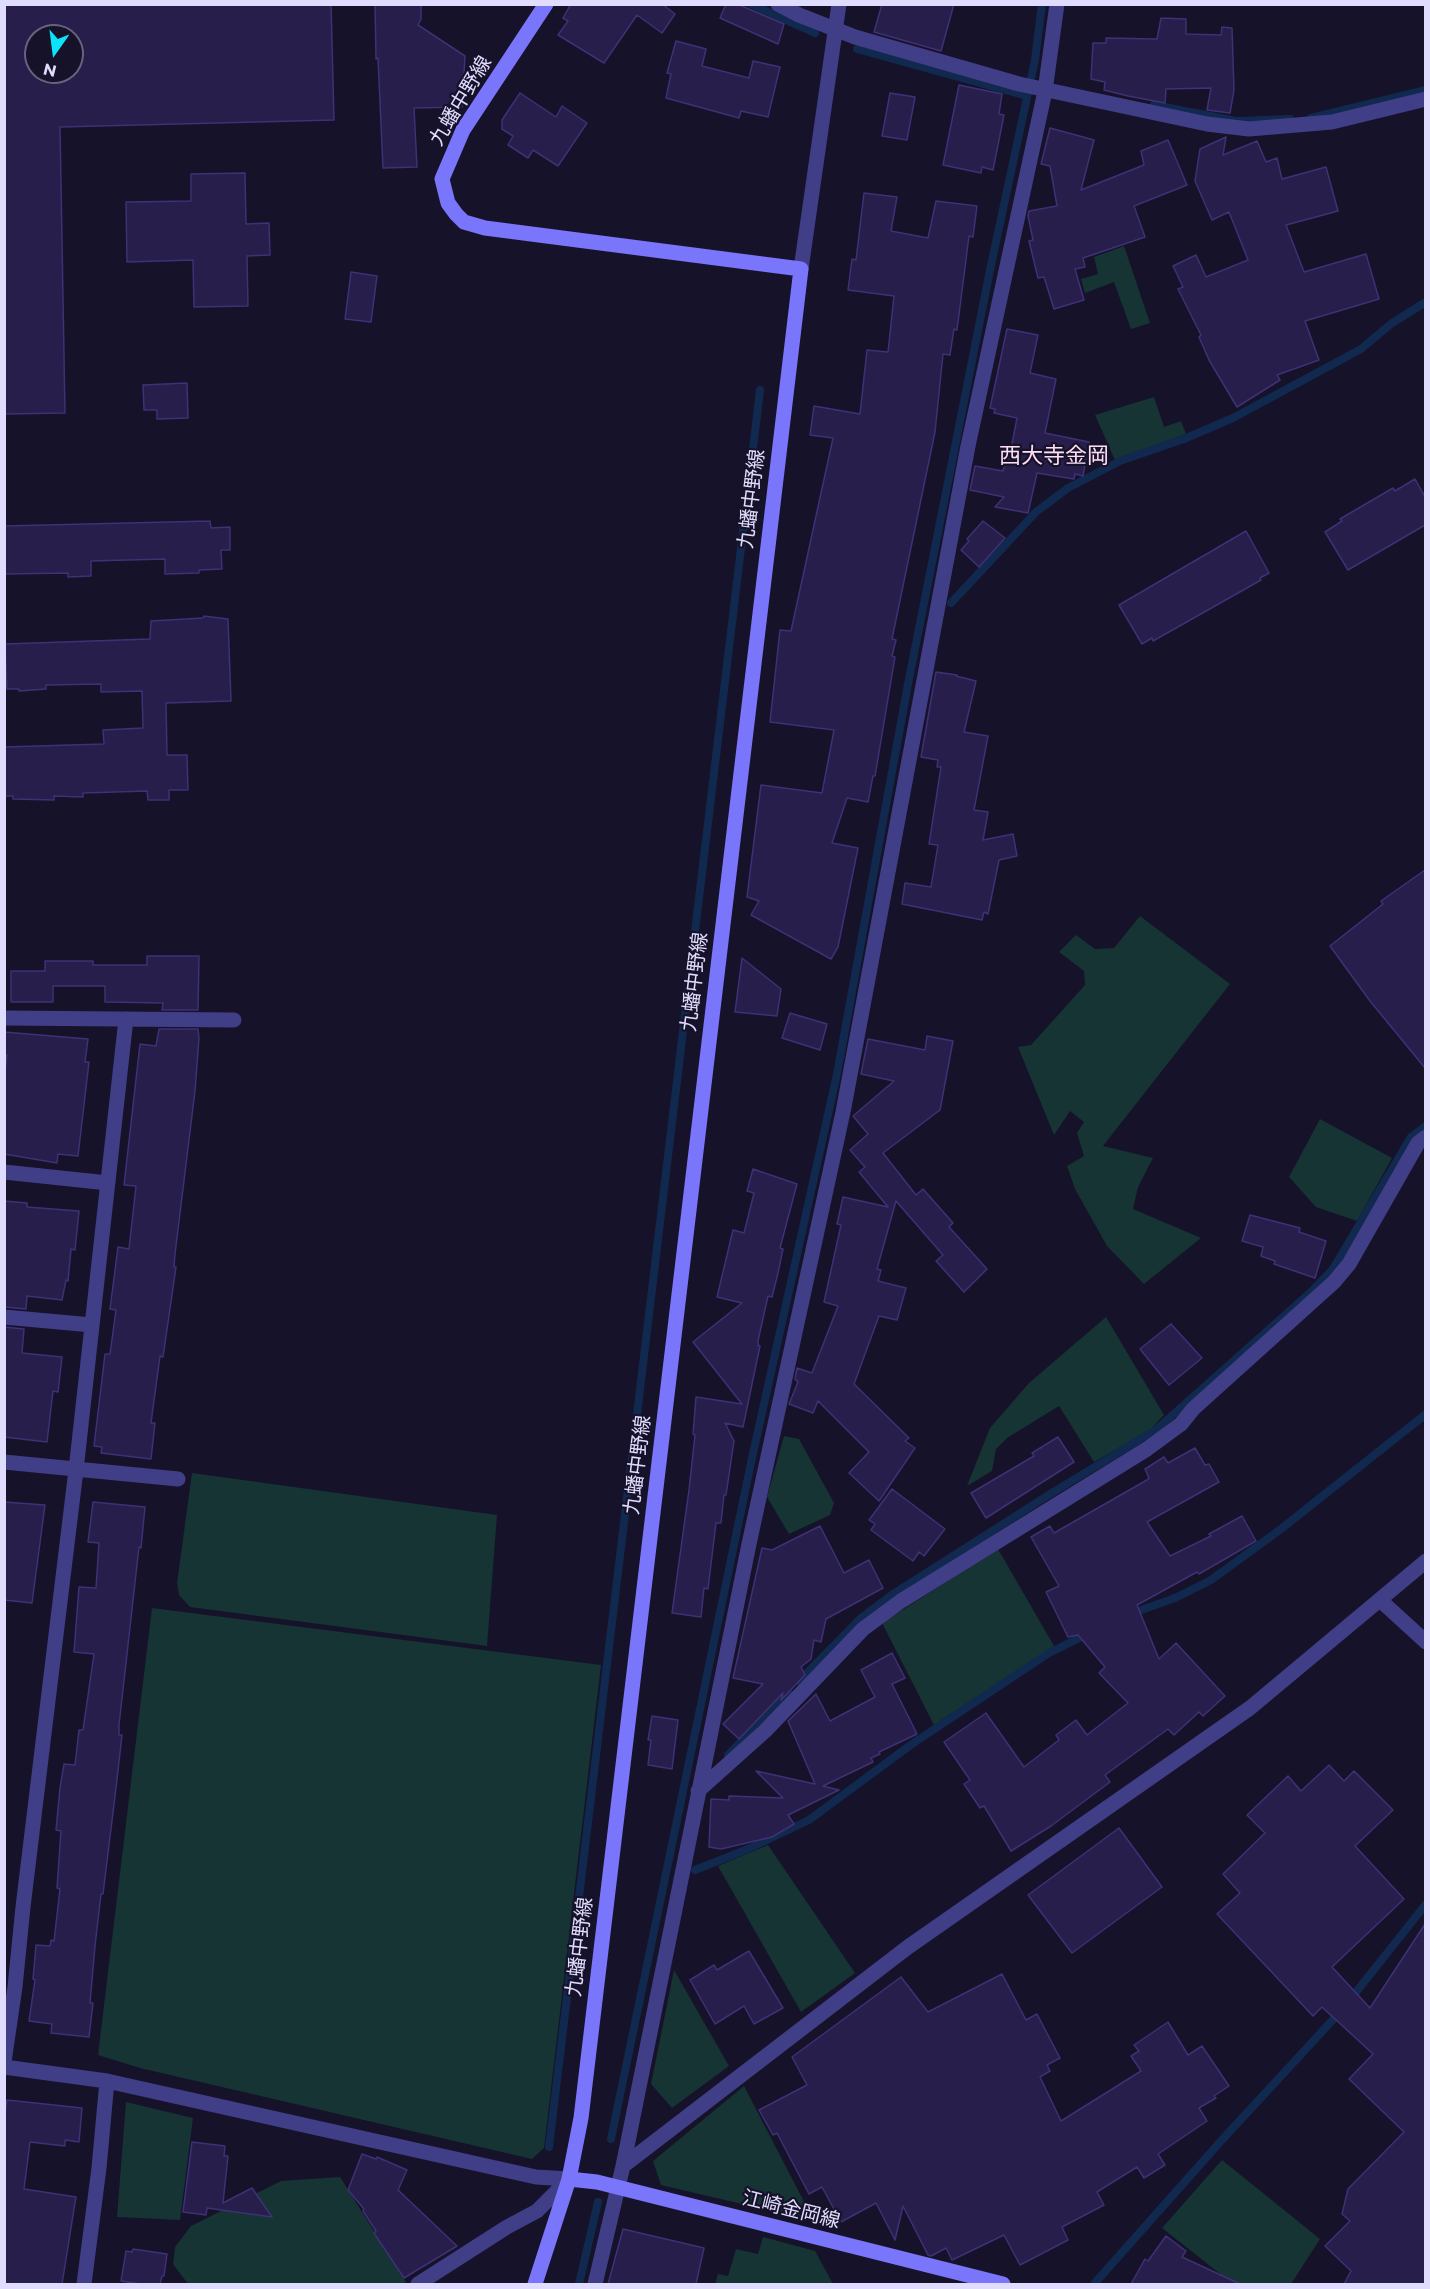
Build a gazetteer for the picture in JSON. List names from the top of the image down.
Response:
{
  "streets": {
    "main road": ["九蟠中野線", "江崎金岡線"]
  },
  "crossings": [
    ["九蟠中野線", "江崎金岡線"]
  ],
  "districts": ["西大寺金岡"],
  "north": "bottom"
}
